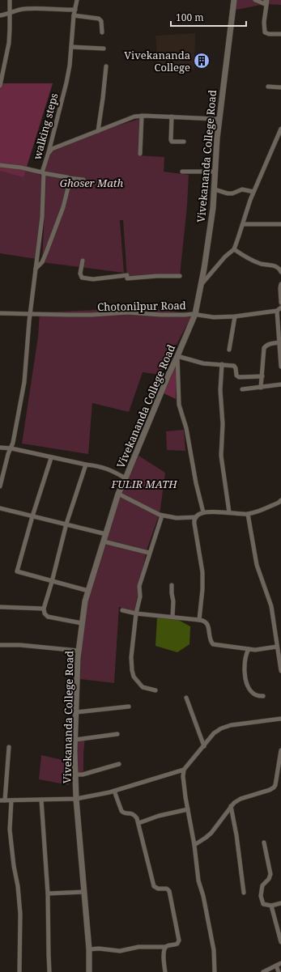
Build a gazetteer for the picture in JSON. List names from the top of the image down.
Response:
{
  "streets": {
    "street": ["walking steps", "Vivekananda College Road", "Chotonilpur Road"]
  },
  "crossings": [
    ["walking steps", "Chotonilpur Road"],
    ["Vivekananda College Road", "Chotonilpur Road"]
  ],
  "parks": ["Ghoser Math", "FULIR MATH"],
  "places": {
    "building": ["Vivekananda College"]
  },
  "scale_bar": "100 m"
}
